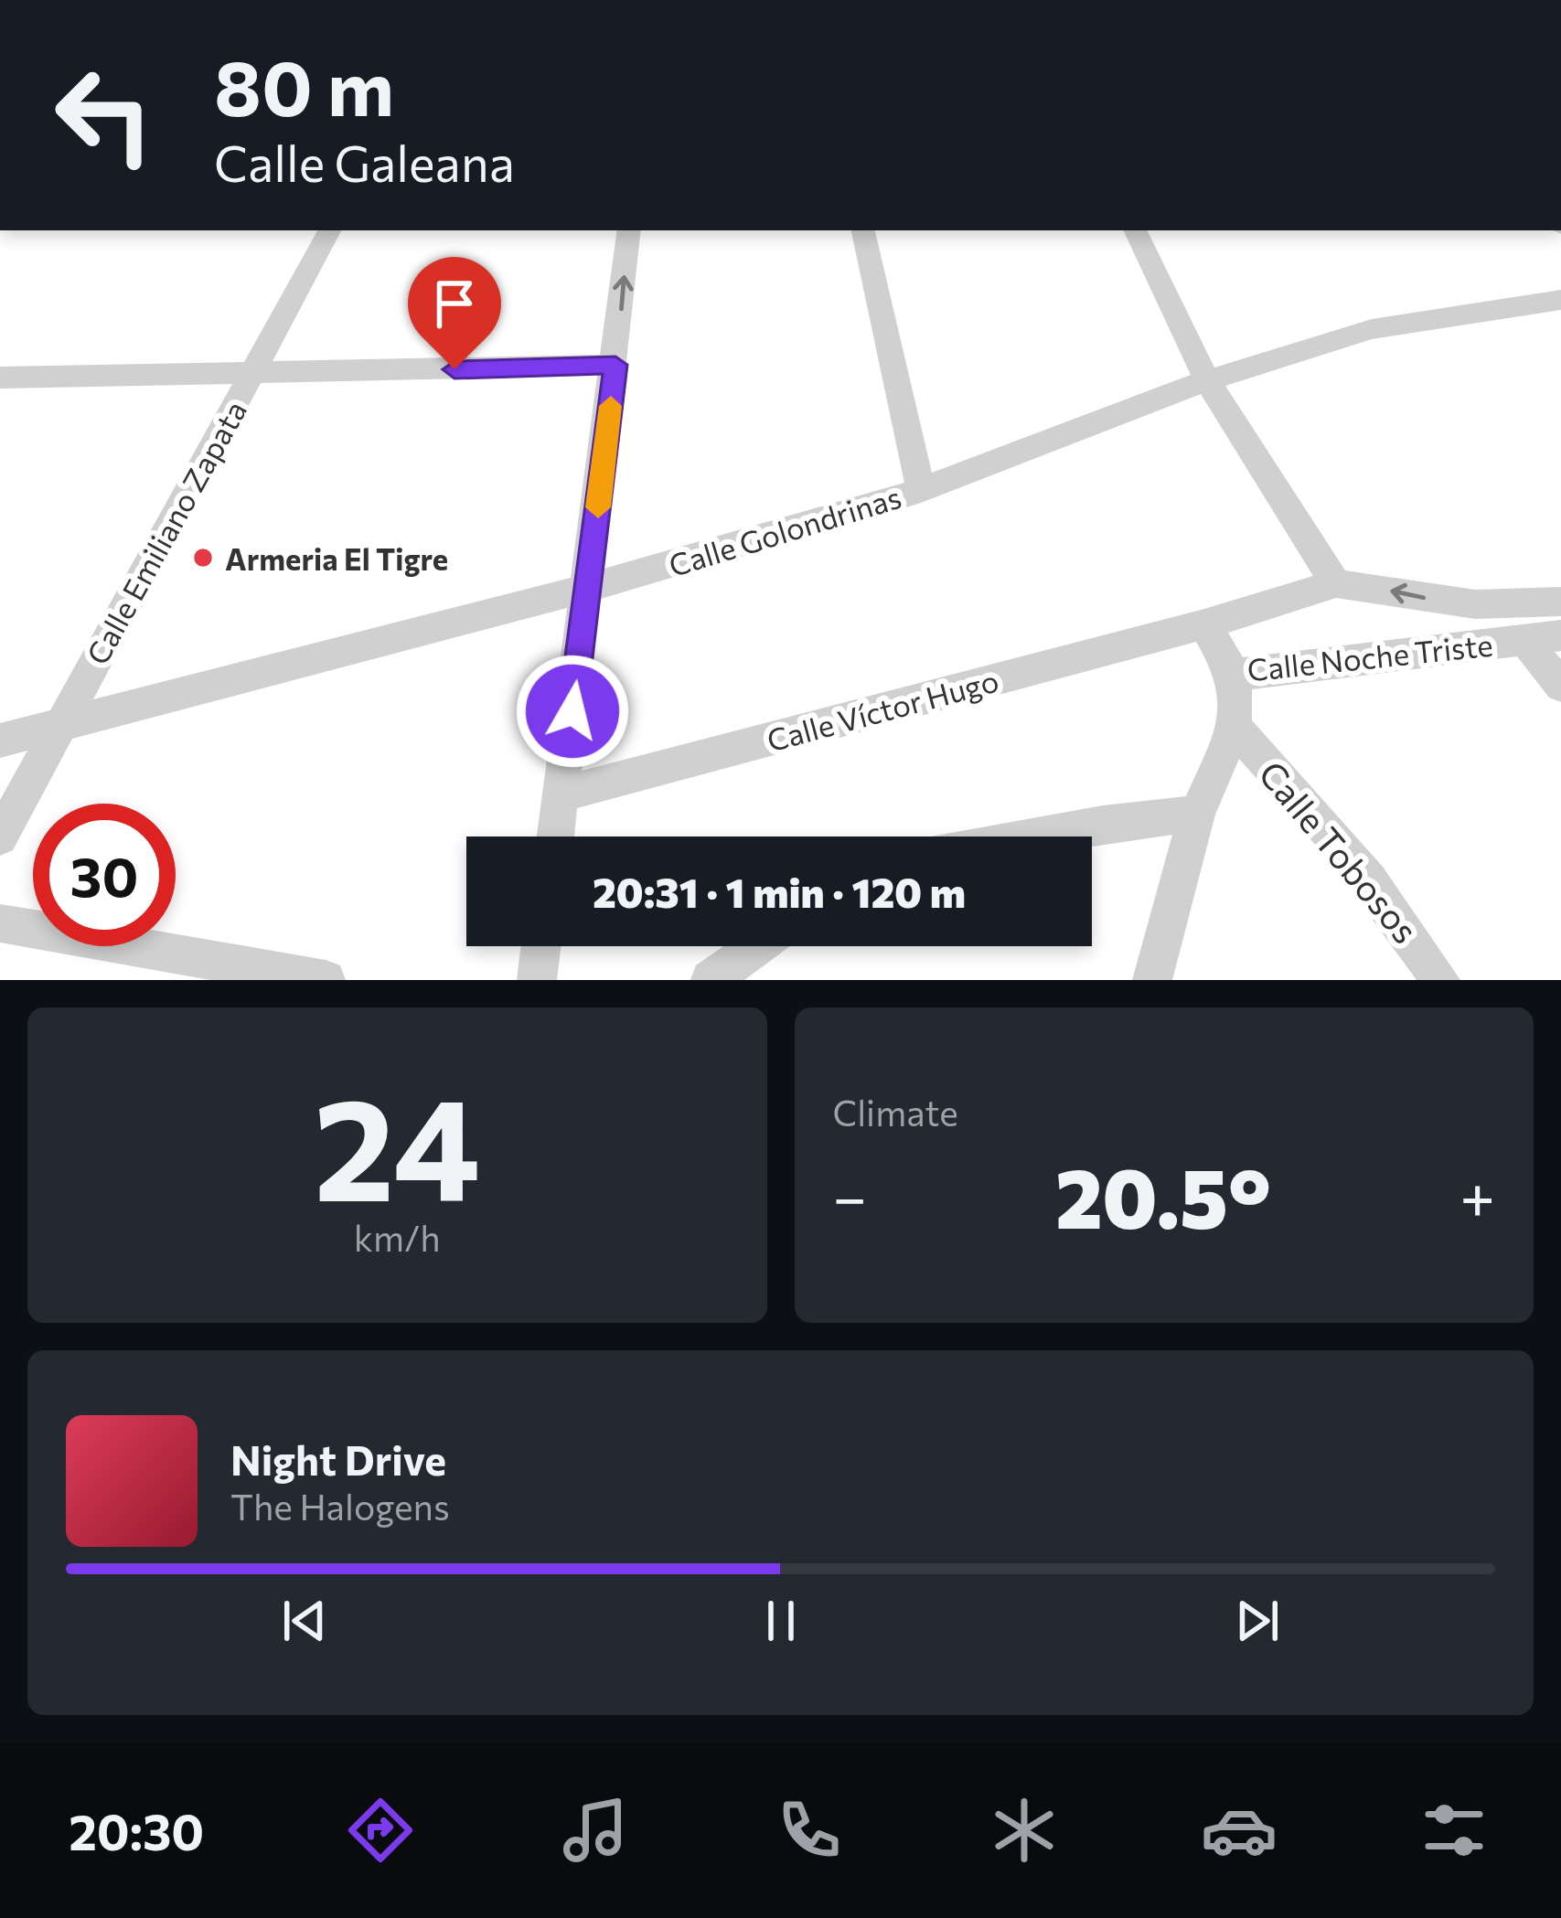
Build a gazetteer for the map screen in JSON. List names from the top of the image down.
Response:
{
  "streets": {
    "street": [
      "Calle Golondrinas",
      "Calle Emiliano Zapata",
      "Calle Noche Triste",
      "Calle Víctor Hugo",
      "Calle Tobosos"
    ]
  },
  "crossings": [
    ["Calle Golondrinas", "Calle Emiliano Zapata"],
    ["Calle Noche Triste", "Calle Víctor Hugo"]
  ],
  "places": ["Armeria El Tigre"],
  "page": {
    "turn": ["80 m", "Calle Galeana"],
    "limit": "30",
    "trip": "20:31 · 1 min · 120 m",
    "tile": [
      ["24", "km/h"],
      "Climate"
    ],
    "heat": ["−", "20.5°", "+"],
    "song": ["Night Drive", "The Halogens"],
    "tabs": "20:30"
  }
}
